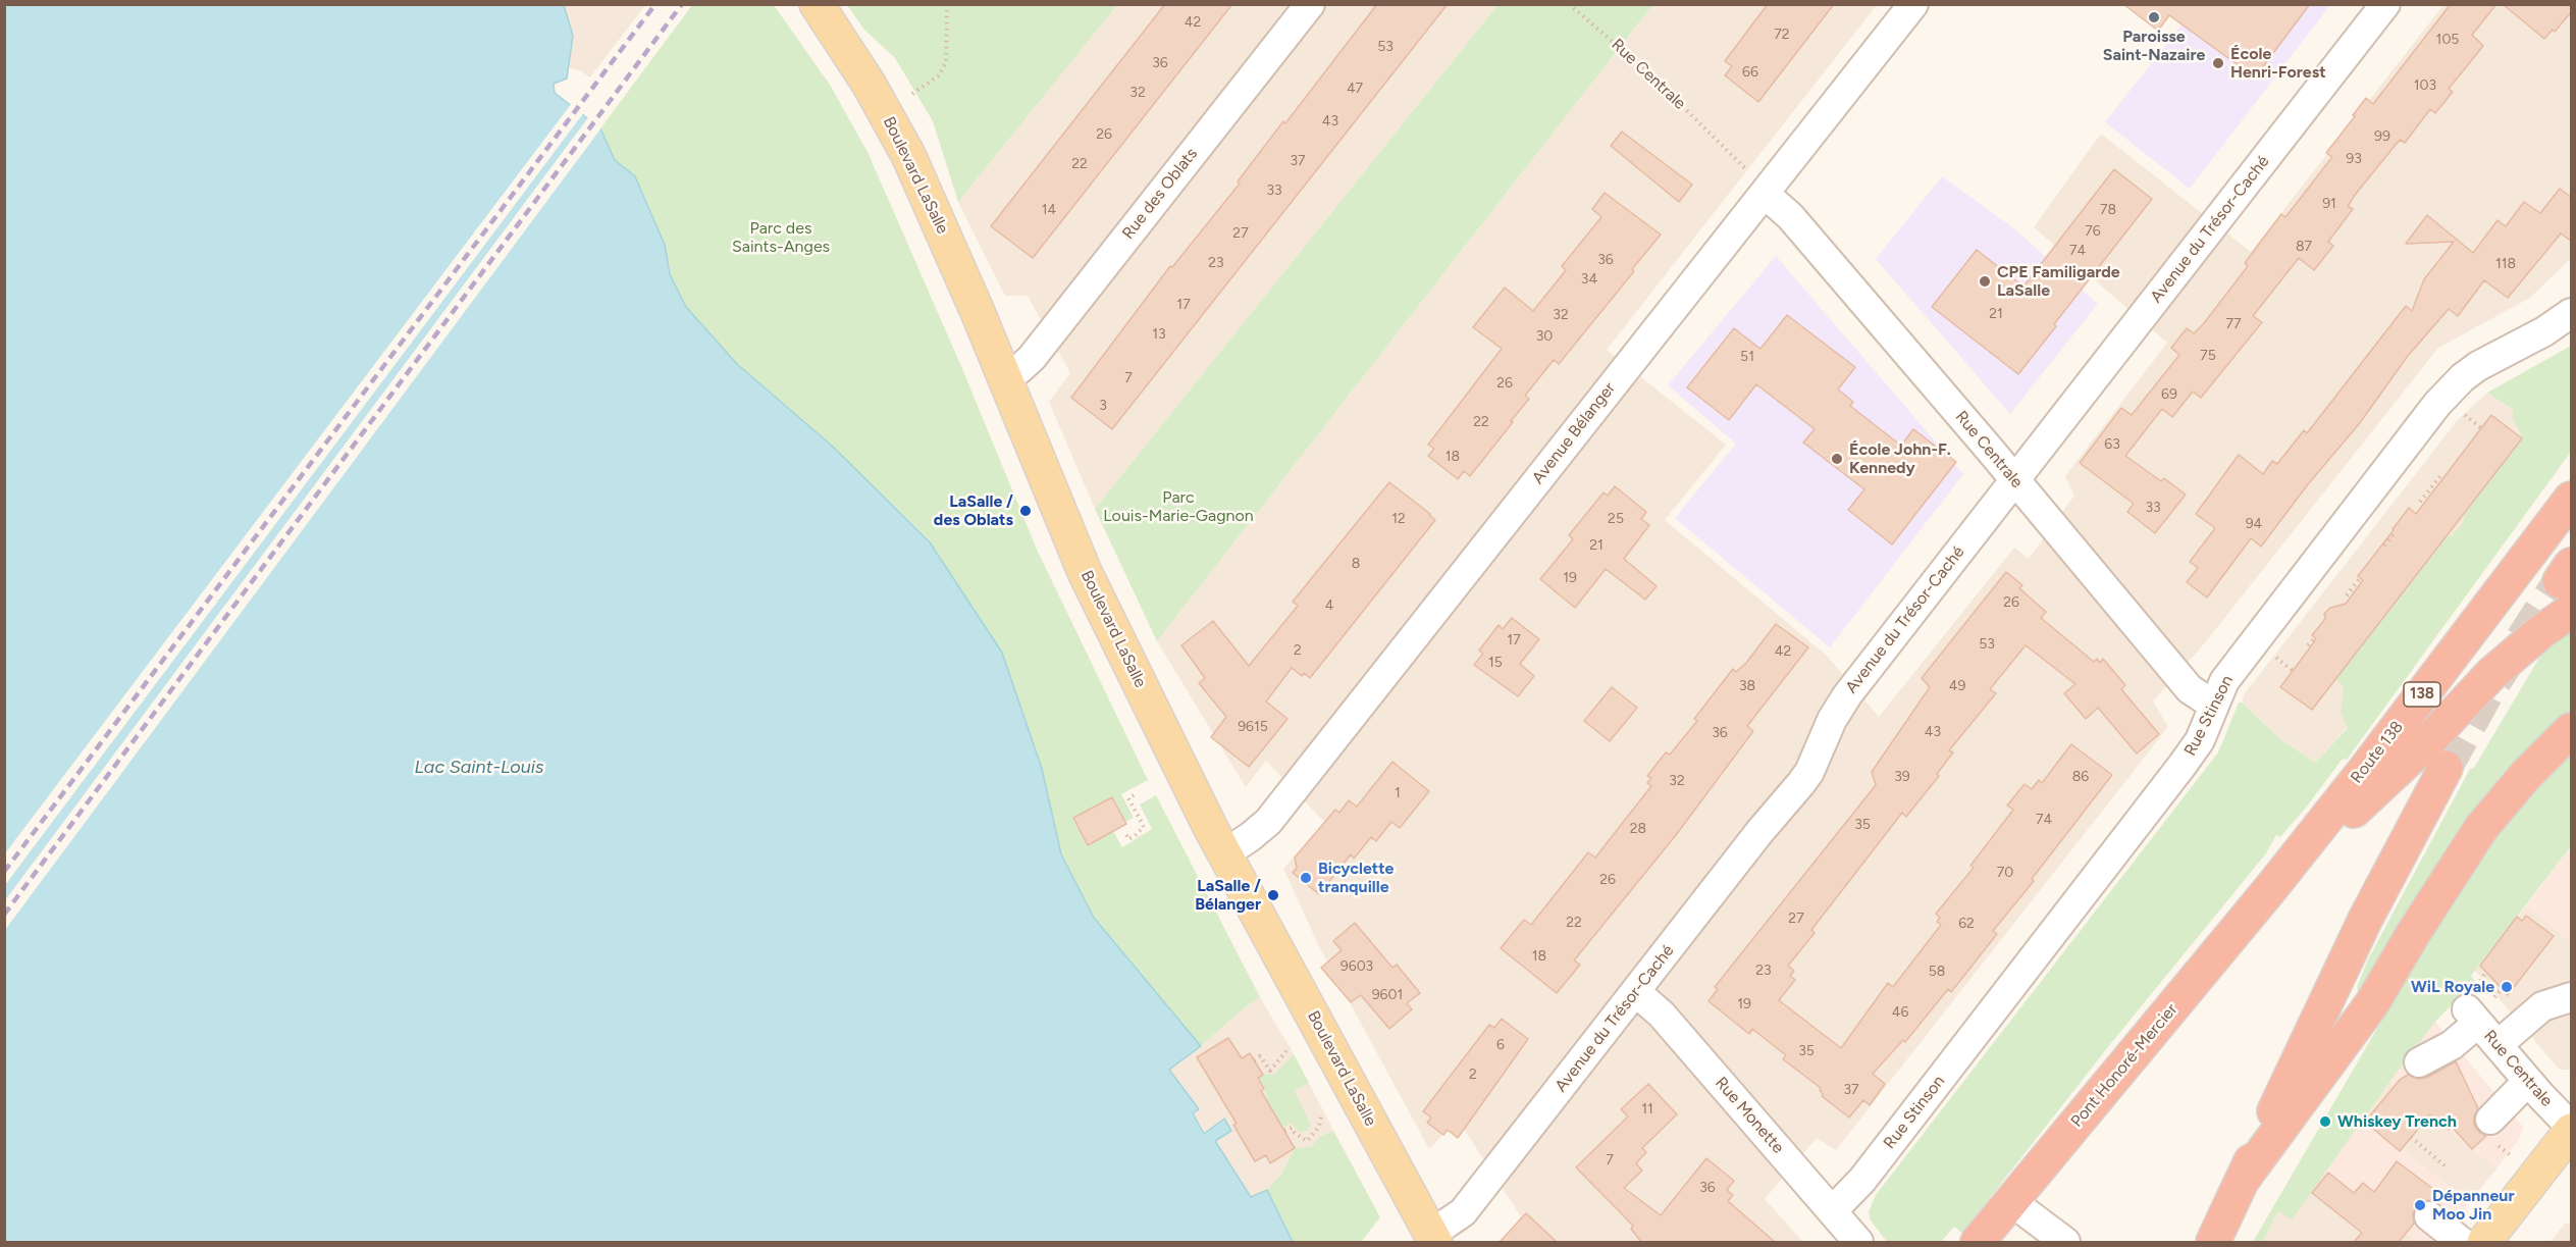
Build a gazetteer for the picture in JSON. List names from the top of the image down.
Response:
{
  "streets": {
    "highway": ["138", "Route 138", "Pont Honoré-Mercier"],
    "main road": ["Boulevard LaSalle"],
    "street": [
      "Rue Centrale",
      "Rue des Oblats",
      "Avenue du Trésor-Caché",
      "Avenue Bélanger",
      "Rue Stinson",
      "Rue Monette"
    ]
  },
  "crossings": [
    ["Rue Centrale", "Avenue du Trésor-Caché"],
    ["Rue Centrale", "Avenue Bélanger"],
    ["Rue Centrale", "Rue Stinson"],
    ["Boulevard LaSalle", "Rue des Oblats"],
    ["Boulevard LaSalle", "Avenue du Trésor-Caché"],
    ["Boulevard LaSalle", "Avenue Bélanger"],
    ["Avenue du Trésor-Caché", "Rue Monette"],
    ["Rue Stinson", "Rue Monette"],
    ["Route 138", "Pont Honoré-Mercier"]
  ],
  "water": ["Lac Saint-Louis"],
  "parks": ["Parc des Saints-Anges", "Parc Louis-Marie-Gagnon"],
  "places": [
    "Paroisse Saint-Nazaire",
    "École Henri-Forest",
    "CPE Familigarde LaSalle",
    "École John-F. Kennedy",
    "LaSalle / des Oblats",
    "Bicyclette tranquille",
    "LaSalle / Bélanger",
    "WiL Royale",
    "Whiskey Trench",
    "Dépanneur Moo Jin"
  ],
  "house_numbers": [
    "42",
    "72",
    "105",
    "53",
    "36",
    "66",
    "103",
    "47",
    "32",
    "43",
    "26",
    "99",
    "93",
    "37",
    "22",
    "33",
    "91",
    "14",
    "78",
    "76",
    "27",
    "87",
    "74",
    "36",
    "23",
    "118",
    "34",
    "17",
    "21",
    "32",
    "77",
    "13",
    "30",
    "75",
    "51",
    "7",
    "26",
    "69",
    "3",
    "22",
    "63",
    "18",
    "33",
    "12",
    "25",
    "94",
    "21",
    "8",
    "19",
    "26",
    "4",
    "17",
    "53",
    "2",
    "42",
    "15",
    "38",
    "49",
    "9615",
    "43",
    "36",
    "39",
    "86",
    "32",
    "1",
    "74",
    "35",
    "28",
    "70",
    "26",
    "27",
    "22",
    "62",
    "18",
    "9603",
    "23",
    "58",
    "9601",
    "19",
    "46",
    "6",
    "35",
    "2",
    "37",
    "11",
    "7",
    "36"
  ]
}
